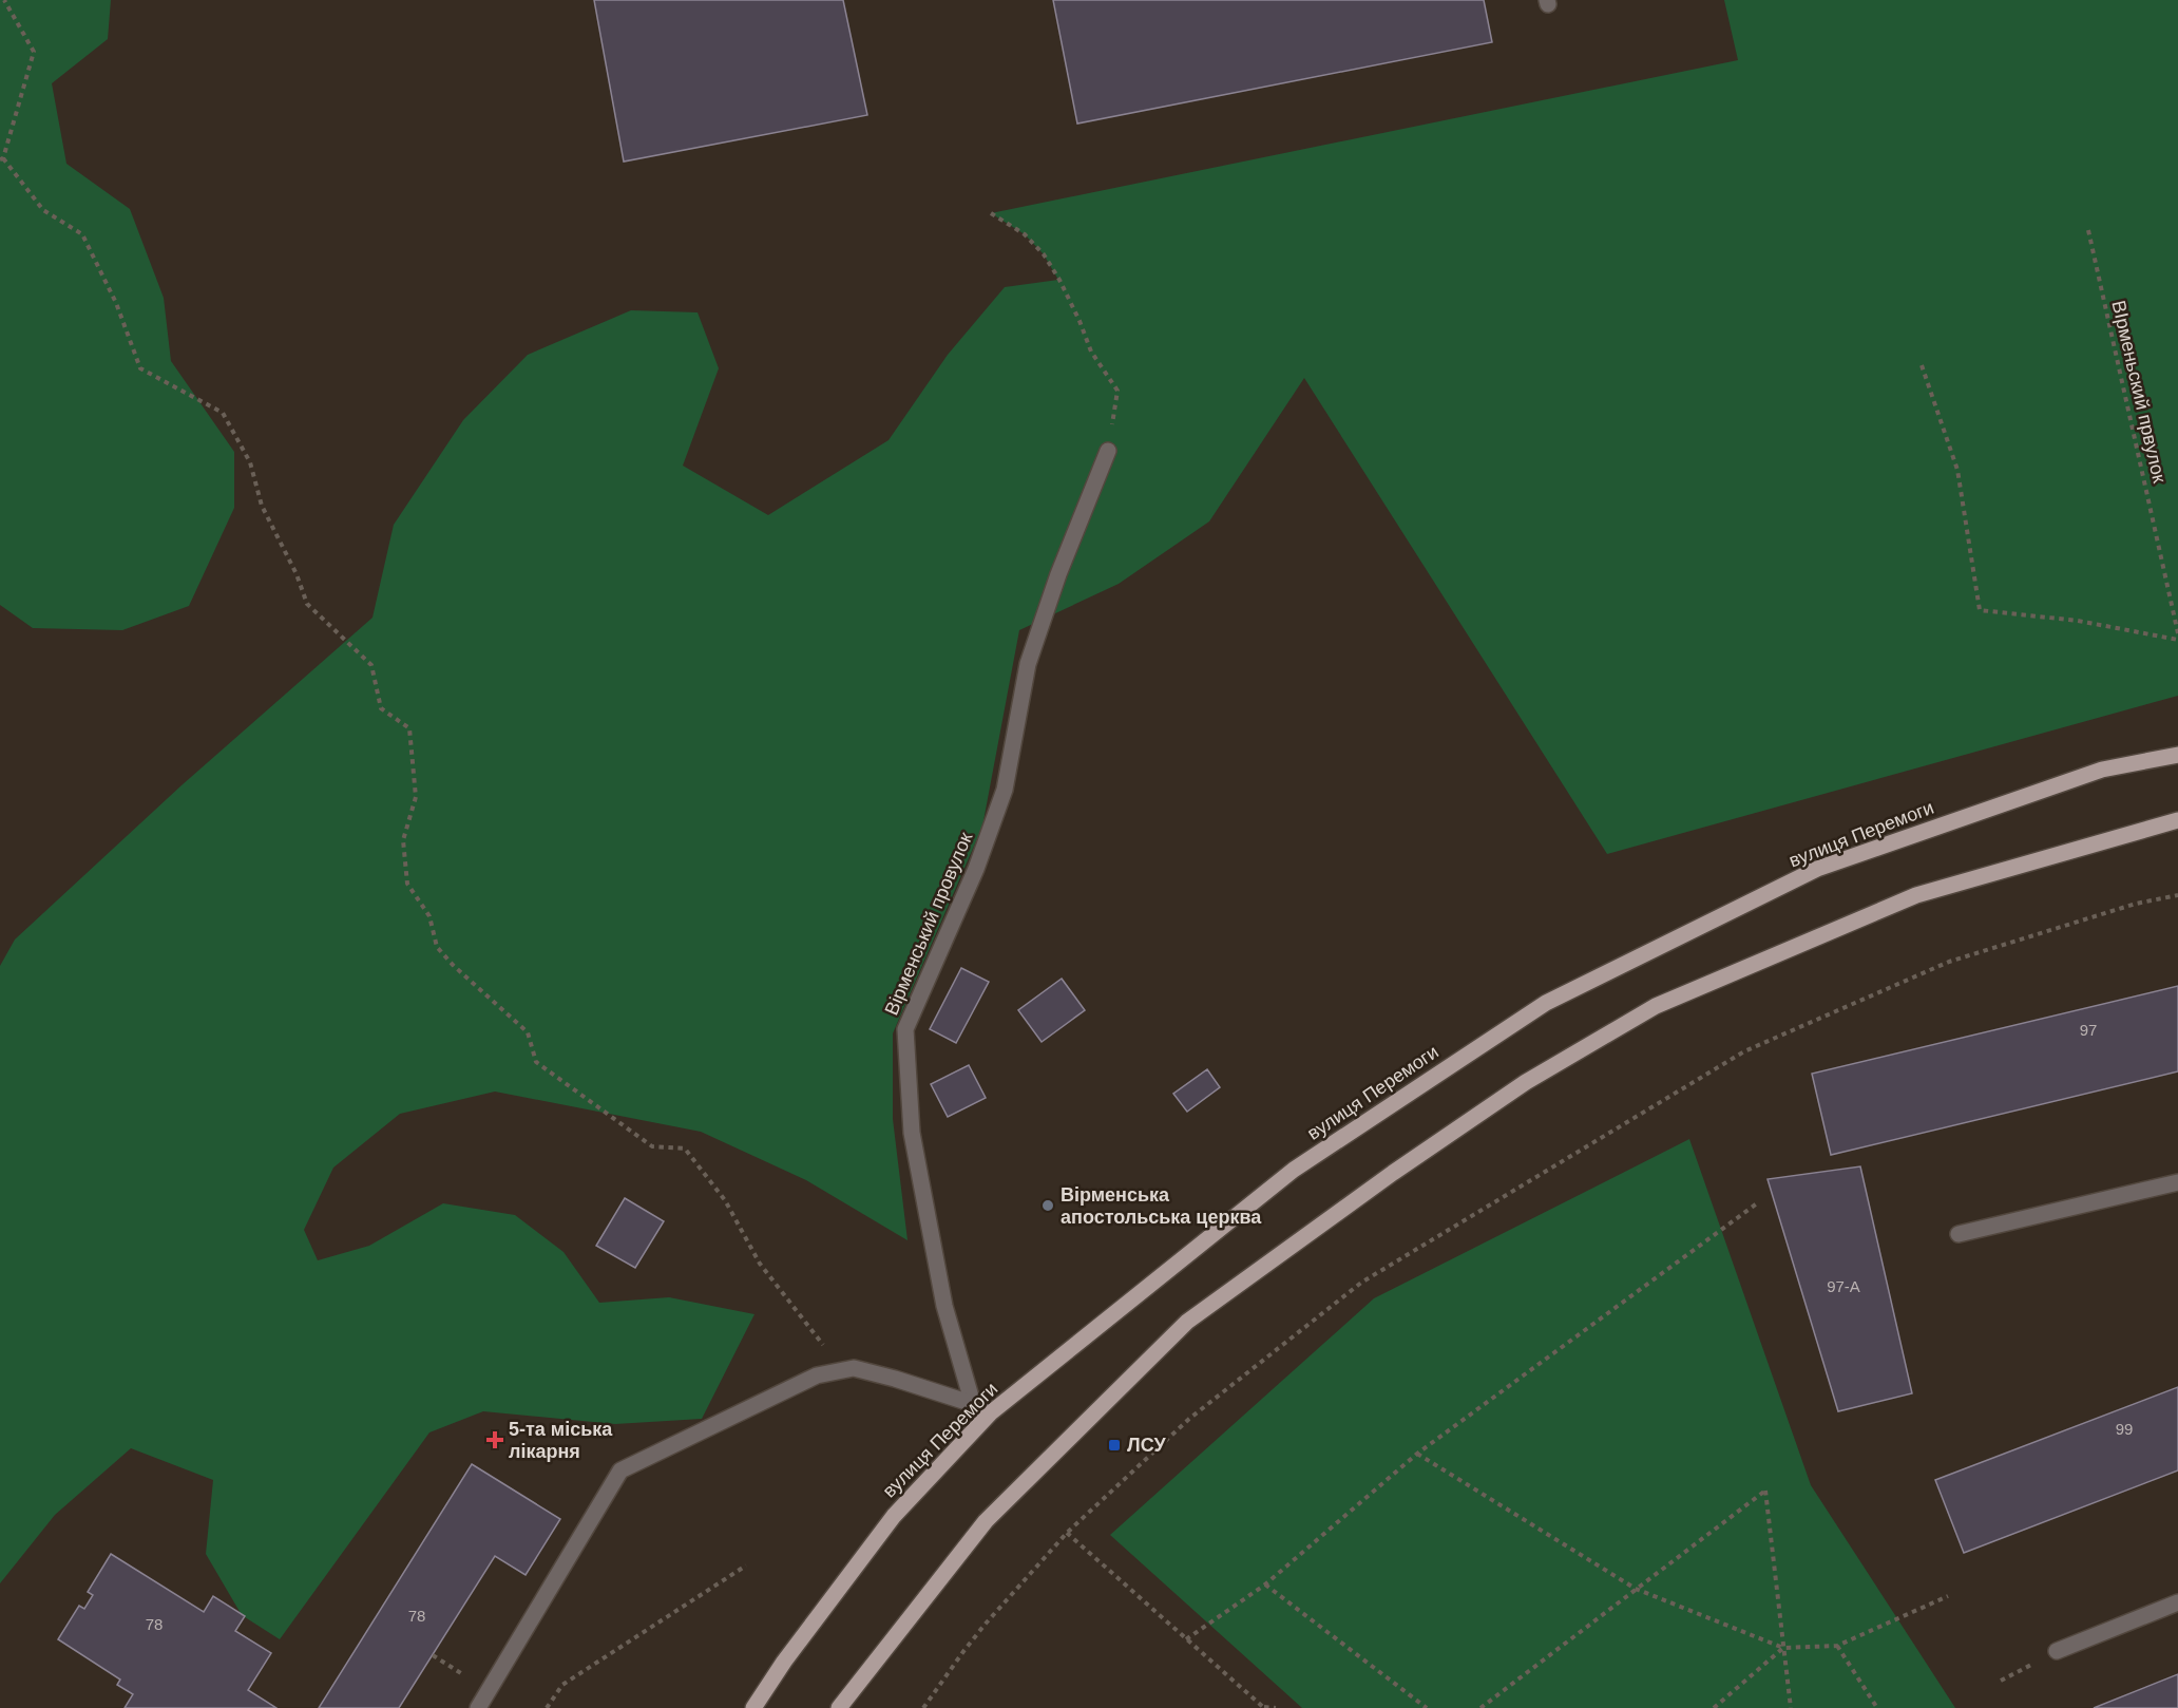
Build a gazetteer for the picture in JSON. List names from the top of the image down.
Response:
{
  "streets": {
    "main road": ["вулиця Перемоги"],
    "street": ["Вірменський провулок"],
    "path": ["ВІрменьский првулок"]
  },
  "places": {
    "other": ["Вірменська апостольська церква"],
    "health": ["5-та міська лікарня"],
    "transit": ["ЛСУ"]
  },
  "house_numbers": [
    "97",
    "97-А",
    "99",
    "78",
    "78"
  ]
}
